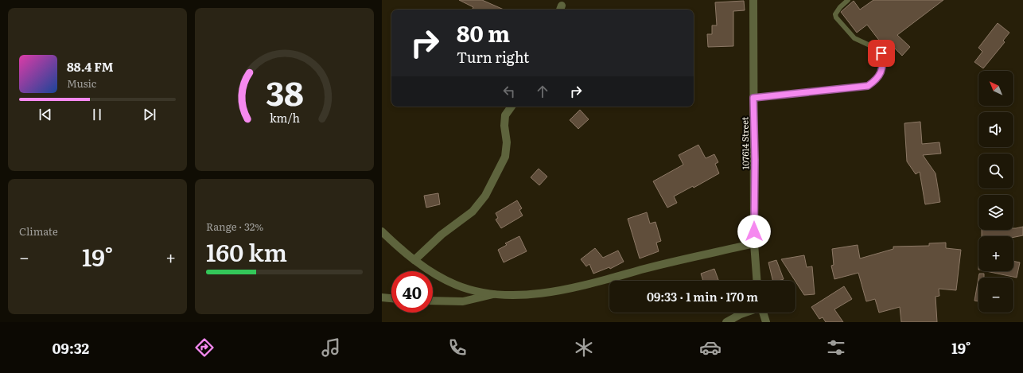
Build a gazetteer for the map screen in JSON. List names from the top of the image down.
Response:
{
  "streets": {
    "street": ["107614 Street"]
  },
  "north": "top left",
  "page": {
    "turn": ["80 m", "Turn right"],
    "song": ["88.4 FM", "Music"],
    "map_buttons": ["+", "−"],
    "tile": [
      "Climate",
      ["Range · 32%", "160 km"]
    ],
    "heat": ["−", "19°", "+"],
    "limit": "40",
    "trip": "09:33 · 1 min · 170 m",
    "tabs": ["09:32", "19°"],
    "gauge": ["38", "km/h"]
  }
}
